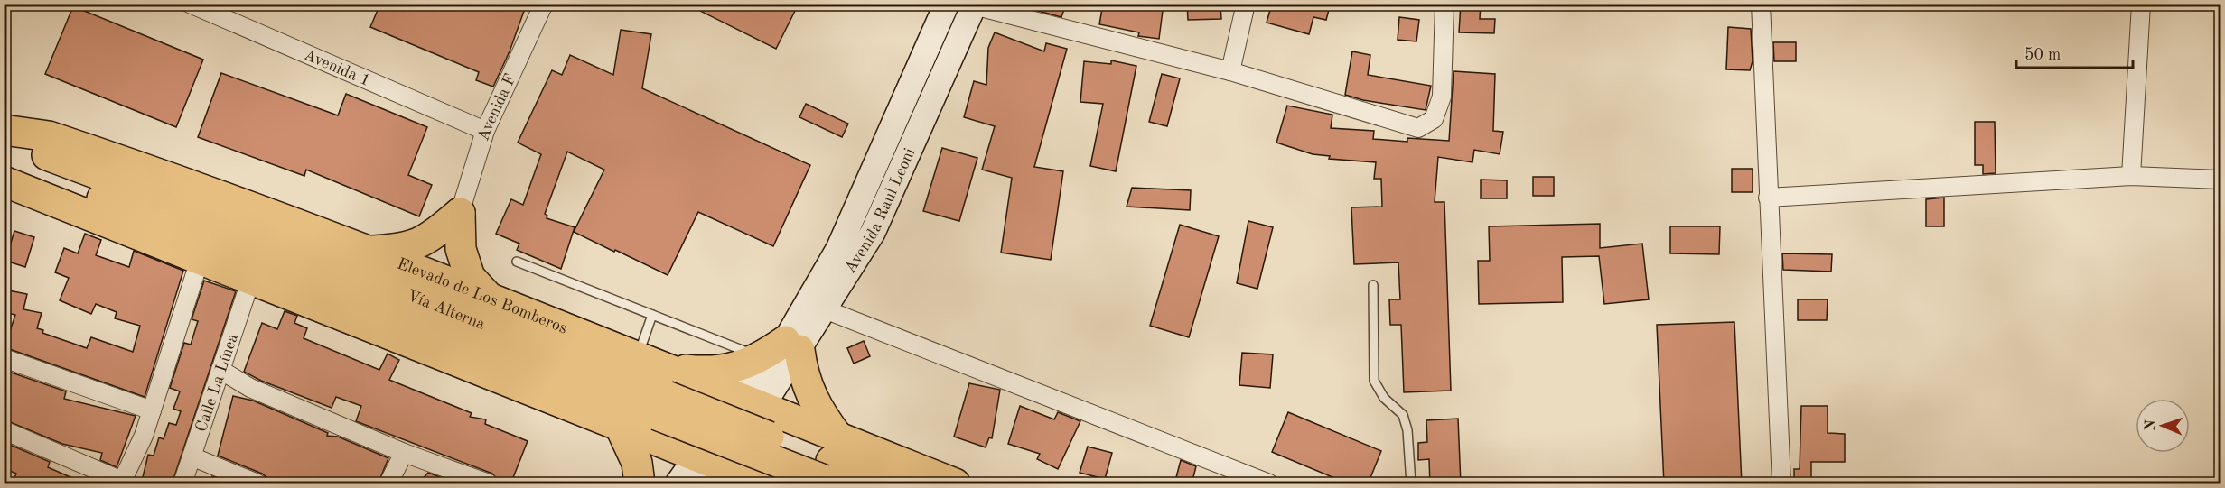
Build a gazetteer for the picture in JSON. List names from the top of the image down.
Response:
{
  "streets": {
    "highway": ["Elevado de Los Bomberos", "Vía Alterna"],
    "main road": ["Avenida Raul Leoni"],
    "street": ["Avenida 1", "Avenida F", "Calle La Línea"]
  },
  "crossings": [
    ["Avenida 1", "Avenida F"],
    ["Avenida Raul Leoni", "Elevado de Los Bomberos"],
    ["Elevado de Los Bomberos", "Vía Alterna"]
  ],
  "scale_bar": "50 m",
  "north": "left"
}
